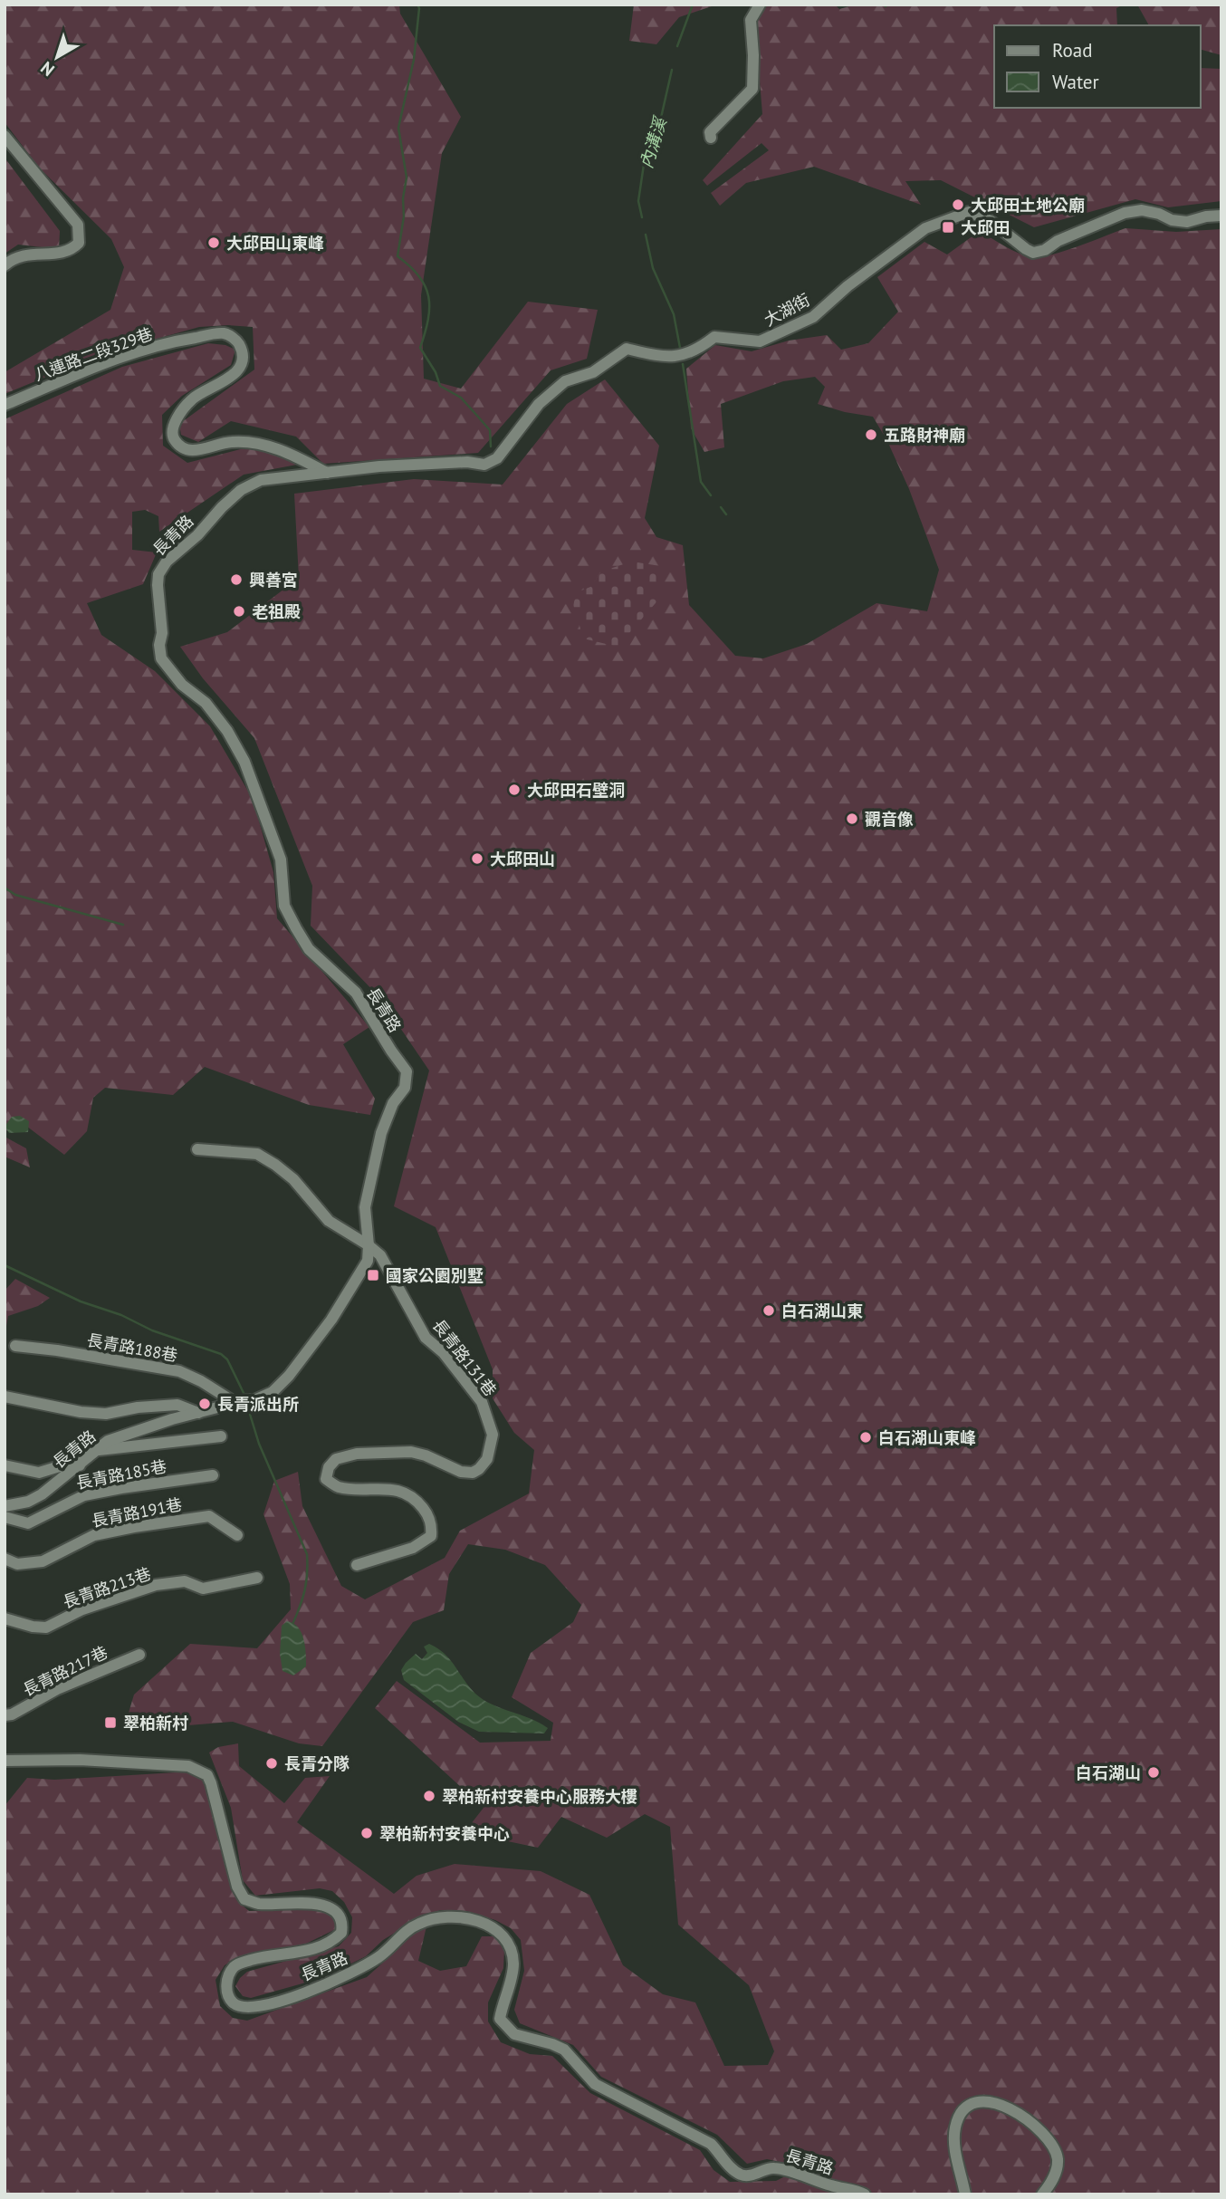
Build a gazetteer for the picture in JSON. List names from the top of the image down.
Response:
{
  "streets": {
    "street": [
      "大湖街",
      "八連路二段329巷",
      "長青路",
      "長青路188巷",
      "長青路131巷",
      "長青路185巷",
      "長青路191巷",
      "長青路213巷",
      "長青路217巷"
    ]
  },
  "crossings": [
    ["大湖街", "八連路二段329巷"],
    ["大湖街", "長青路"],
    ["八連路二段329巷", "長青路"],
    ["長青路", "長青路188巷"],
    ["長青路", "長青路131巷"]
  ],
  "water": ["內溝溪"],
  "places": {
    "other": [
      "大邱田土地公廟",
      "大邱田山東峰",
      "五路財神廟",
      "興善宮",
      "老祖殿",
      "大邱田石壁洞",
      "觀音像",
      "大邱田山",
      "白石湖山東",
      "長青派出所",
      "白石湖山東峰",
      "長青分隊",
      "白石湖山",
      "翠柏新村安養中心服務大樓",
      "翠柏新村安養中心"
    ],
    "transit": ["大邱田", "國家公園別墅", "翠柏新村"]
  },
  "legend": ["Road", "Water"],
  "north": "bottom left"
}
